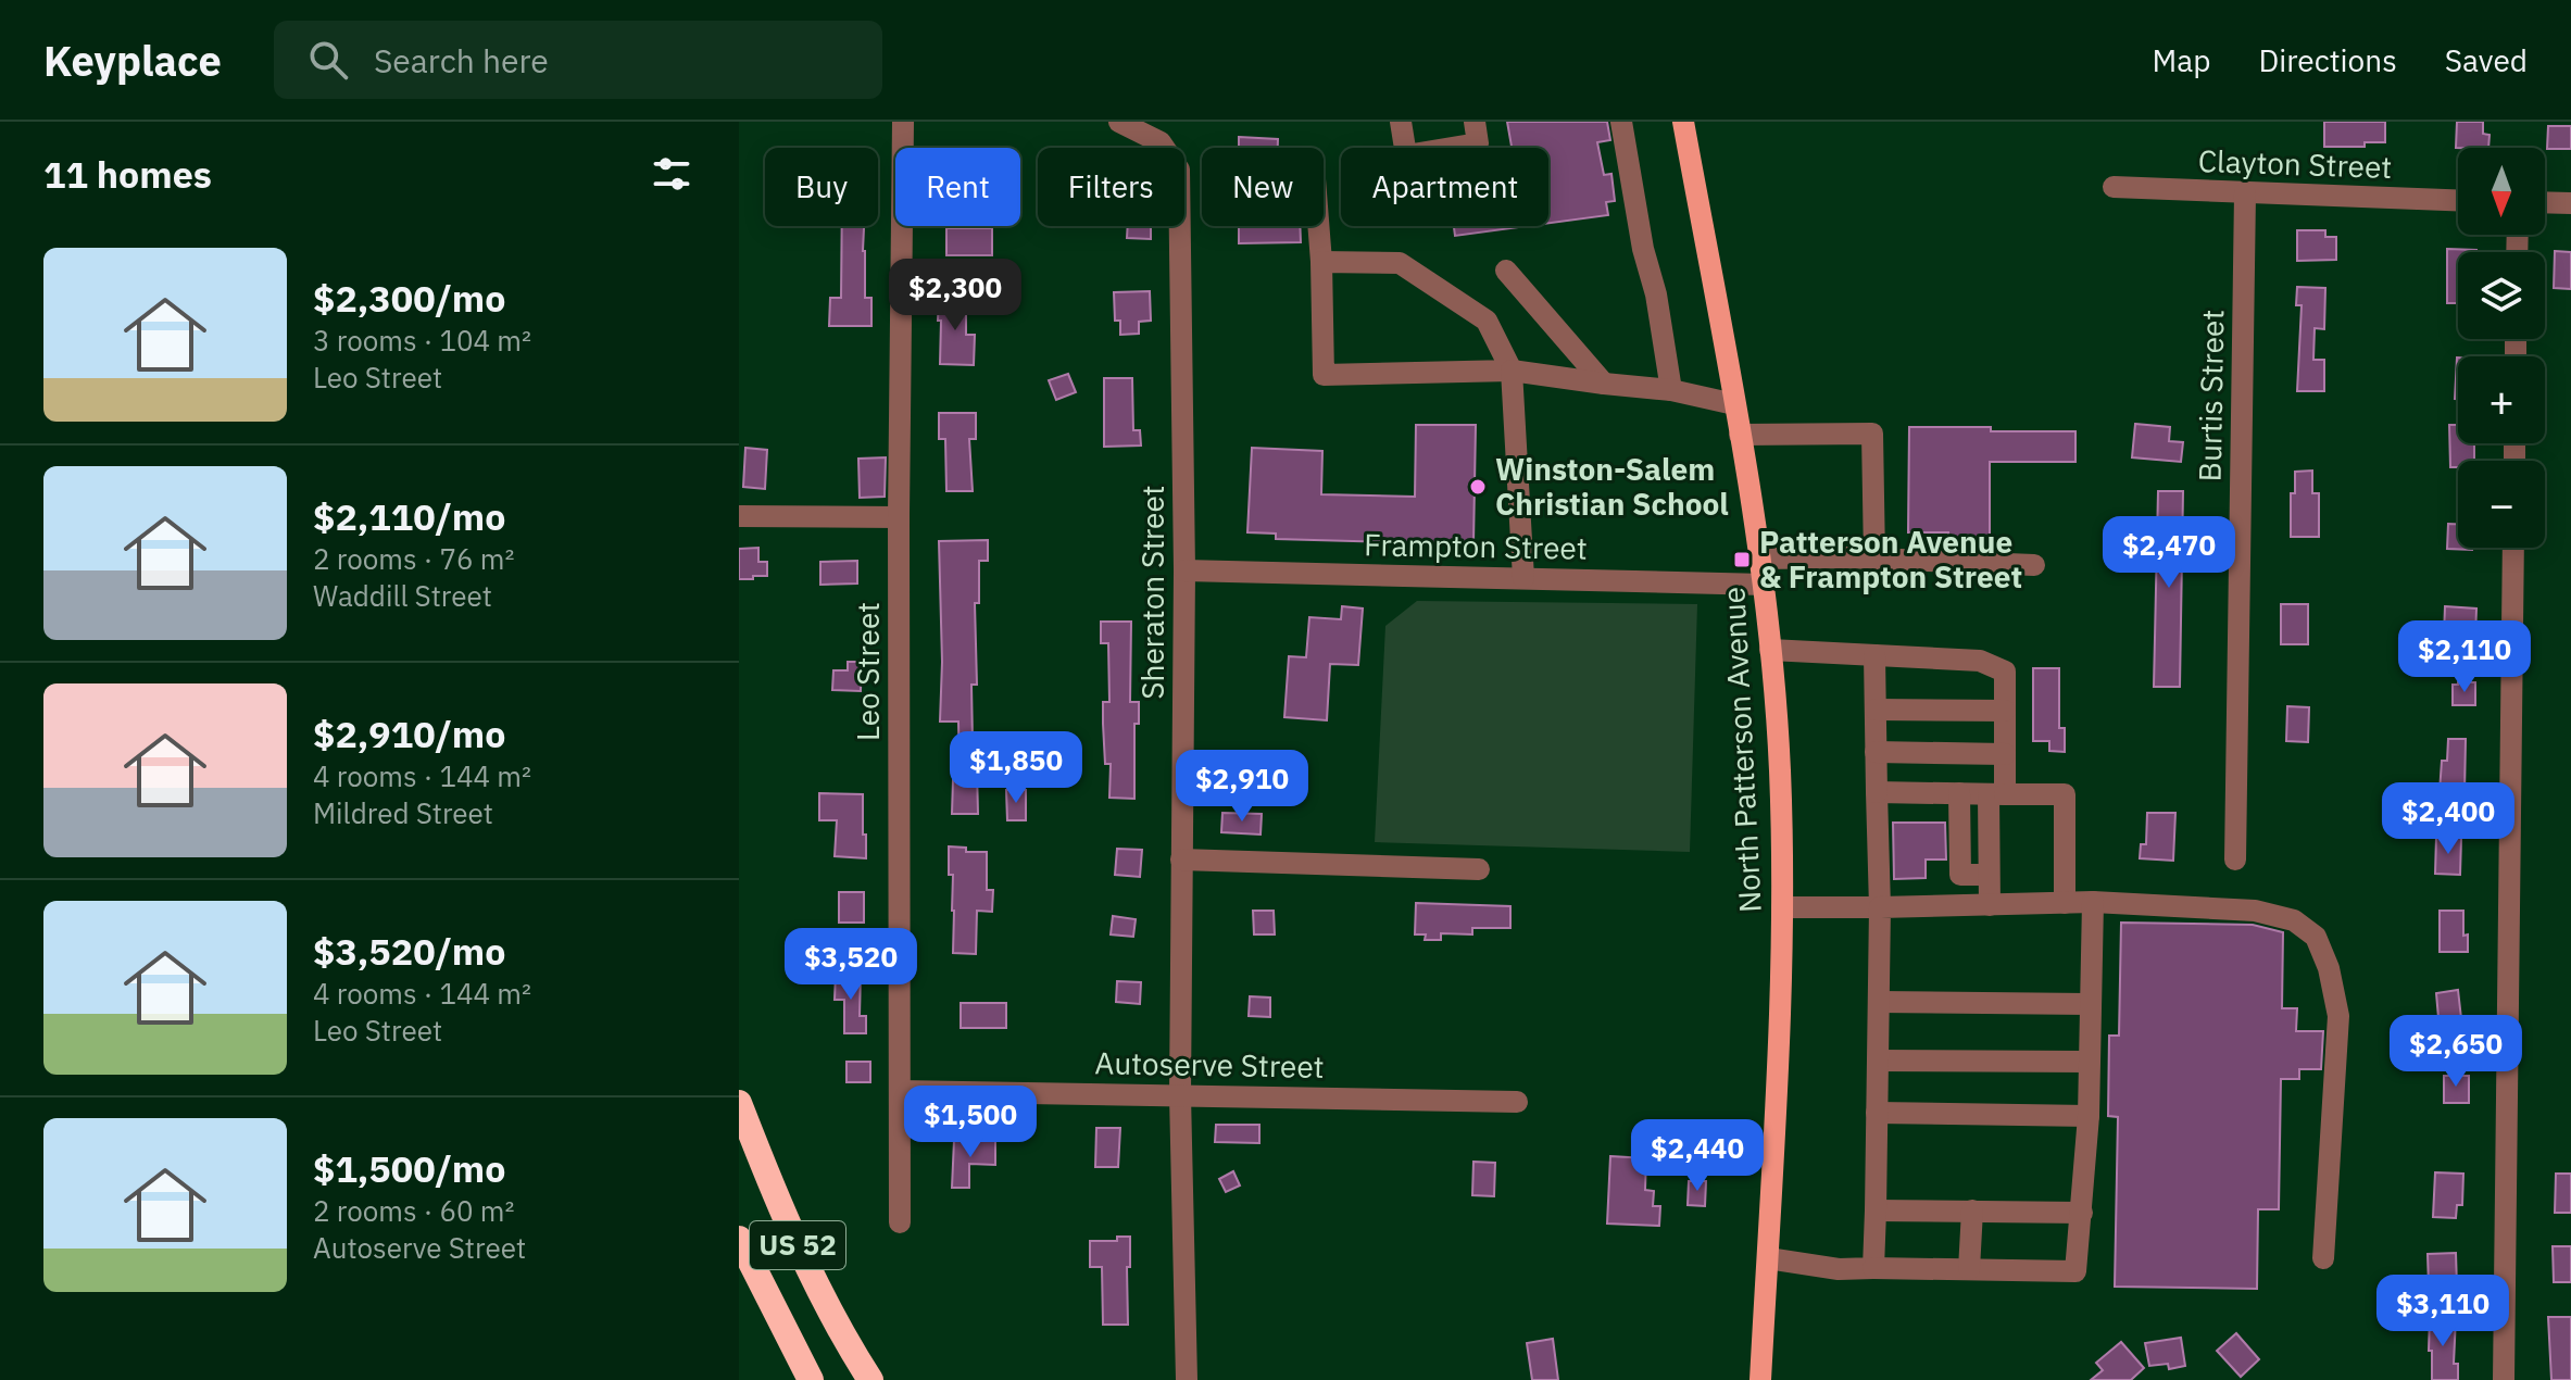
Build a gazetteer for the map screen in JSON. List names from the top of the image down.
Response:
{
  "streets": {
    "highway": ["US 52"],
    "main road": ["North Patterson Avenue"],
    "street": [
      "Clayton Street",
      "Burtis Street",
      "Frampton Street",
      "Sheraton Street",
      "Leo Street",
      "Autoserve Street"
    ]
  },
  "crossings": [
    ["Clayton Street", "Burtis Street"],
    ["Frampton Street", "Sheraton Street"],
    ["Frampton Street", "North Patterson Avenue"],
    ["Sheraton Street", "Autoserve Street"],
    ["Leo Street", "Autoserve Street"]
  ],
  "places": {
    "other": ["Winston-Salem Christian School"],
    "transit": ["Patterson Avenue & Frampton Street"]
  },
  "north": "bottom",
  "page": {
    "header": "Keyplace",
    "search": "Search here",
    "nav": ["Map", "Directions", "Saved"],
    "heading": "11 homes",
    "map_buttons": ["+", "−"],
    "chip": [
      "Buy",
      "Rent",
      "Filters",
      "New",
      "Apartment"
    ],
    "list": [
      {
        "name": "$2,300/mo",
        "note": "3 rooms · 104 m² · Leo Street"
      },
      {
        "name": "$2,110/mo",
        "note": "2 rooms · 76 m² · Waddill Street"
      },
      {
        "name": "$2,910/mo",
        "note": "4 rooms · 144 m² · Mildred Street"
      },
      {
        "name": "$3,520/mo",
        "note": "4 rooms · 144 m² · Leo Street"
      },
      {
        "name": "$1,500/mo",
        "note": "2 rooms · 60 m² · Autoserve Street"
      }
    ],
    "price": [
      "$2,300",
      "$2,470",
      "$2,110",
      "$1,850",
      "$2,910",
      "$2,400",
      "$3,520",
      "$2,650",
      "$1,500",
      "$2,440",
      "$3,110"
    ]
  }
}
